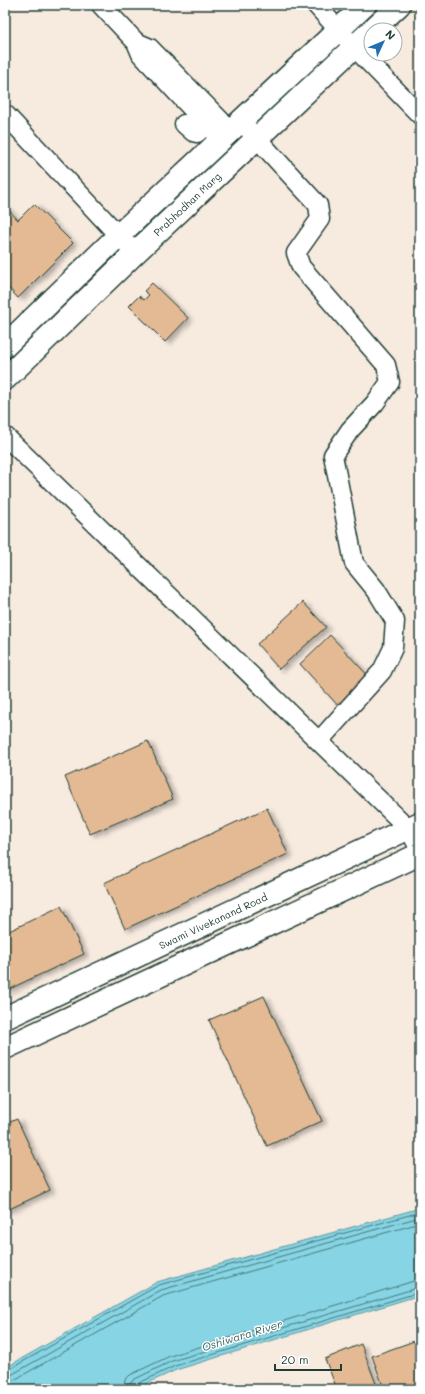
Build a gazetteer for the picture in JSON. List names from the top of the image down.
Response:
{
  "streets": {
    "street": ["Prabhodhan Marg", "Swami Vivekanand Road"]
  },
  "water": ["Oshiwara River"],
  "scale_bar": "20 m",
  "north": "top right"
}
